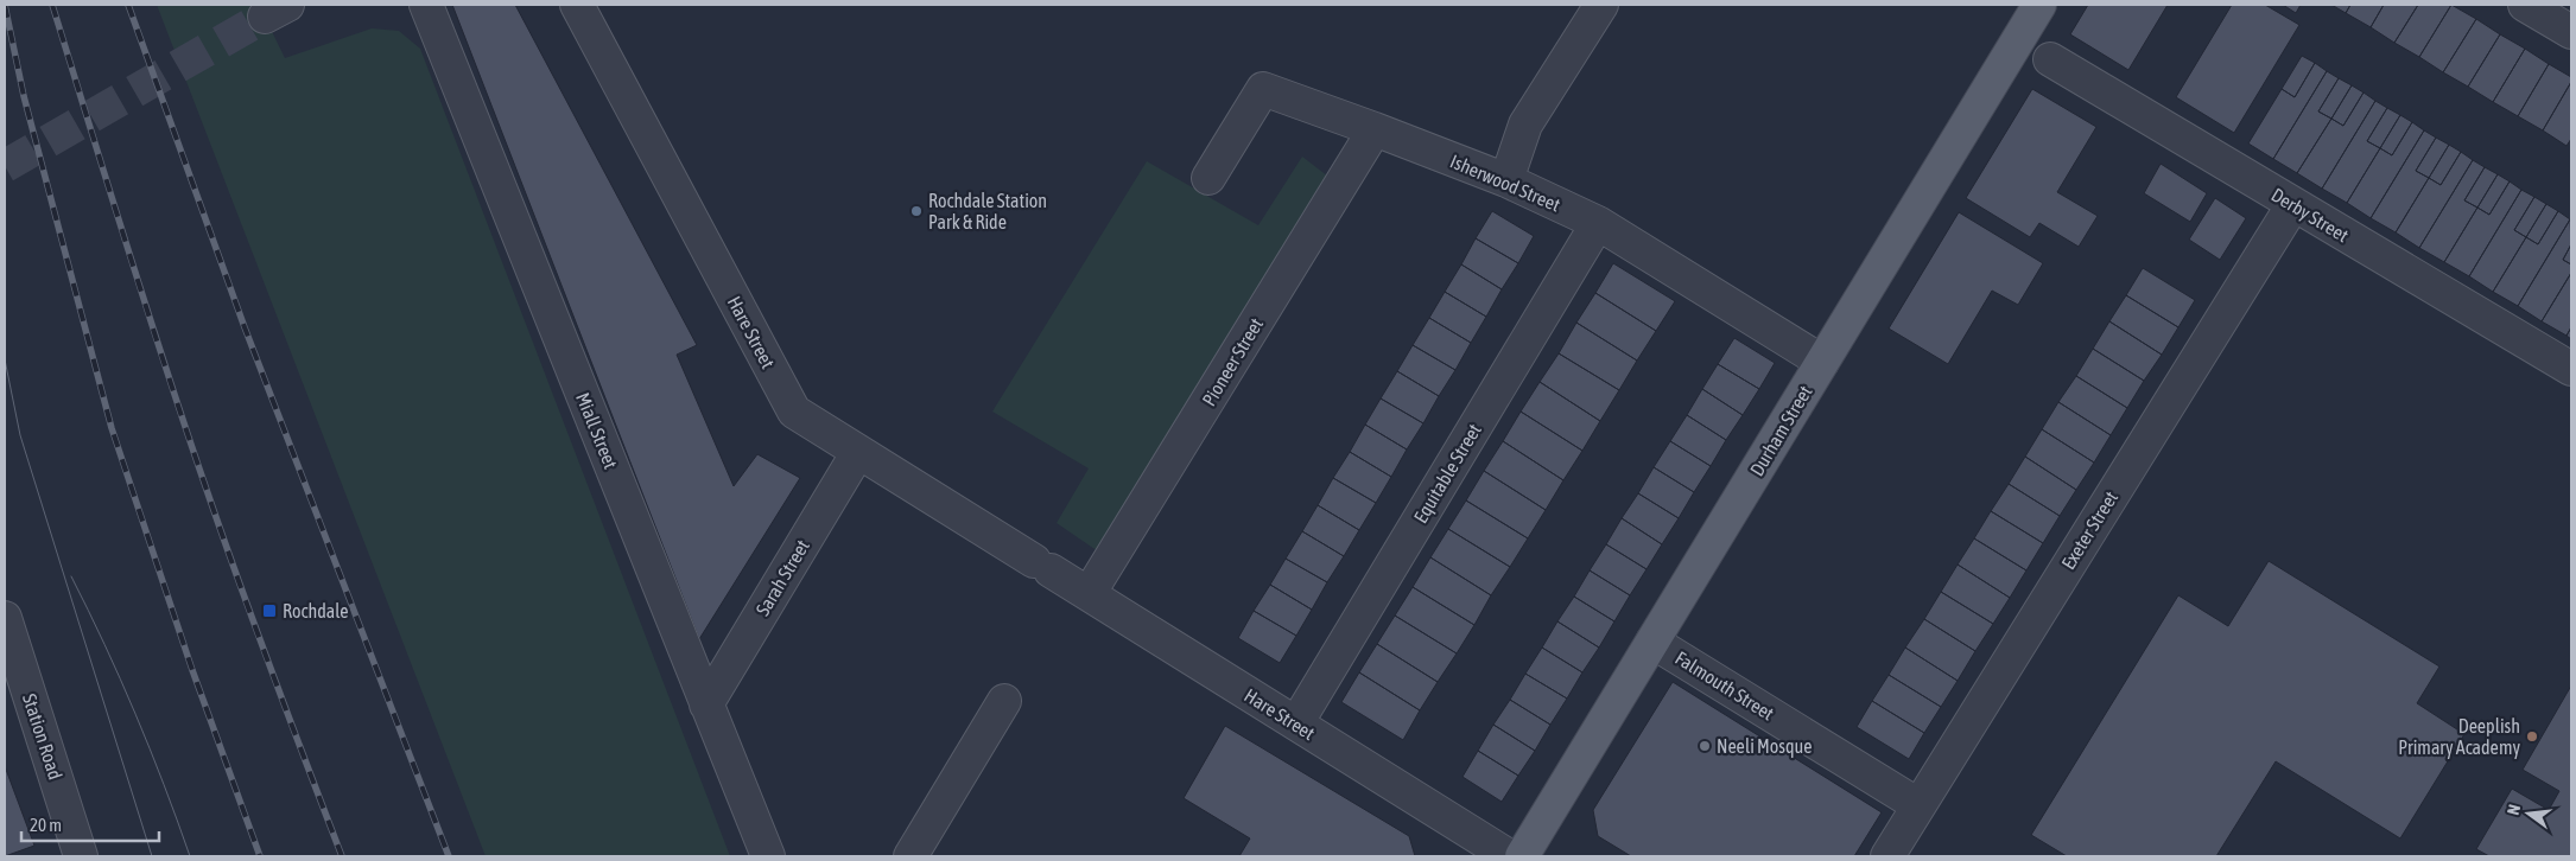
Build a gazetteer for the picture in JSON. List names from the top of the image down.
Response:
{
  "streets": {
    "main road": ["Durham Street"],
    "street": [
      "Isherwood Street",
      "Derby Street",
      "Hare Street",
      "Pioneer Street",
      "Miall Street",
      "Equitable Street",
      "Exeter Street",
      "Sarah Street",
      "Falmouth Street",
      "Station Road"
    ]
  },
  "crossings": [
    ["Isherwood Street", "Pioneer Street"],
    ["Isherwood Street", "Durham Street"],
    ["Isherwood Street", "Equitable Street"],
    ["Derby Street", "Exeter Street"],
    ["Hare Street", "Pioneer Street"],
    ["Hare Street", "Equitable Street"],
    ["Hare Street", "Sarah Street"],
    ["Miall Street", "Sarah Street"],
    ["Durham Street", "Falmouth Street"],
    ["Exeter Street", "Falmouth Street"]
  ],
  "places": {
    "other": ["Rochdale Station Park & Ride", "Deeplish Primary Academy", "Neeli Mosque"],
    "transit": ["Rochdale"]
  },
  "scale_bar": "20 m",
  "north": "left"
}
